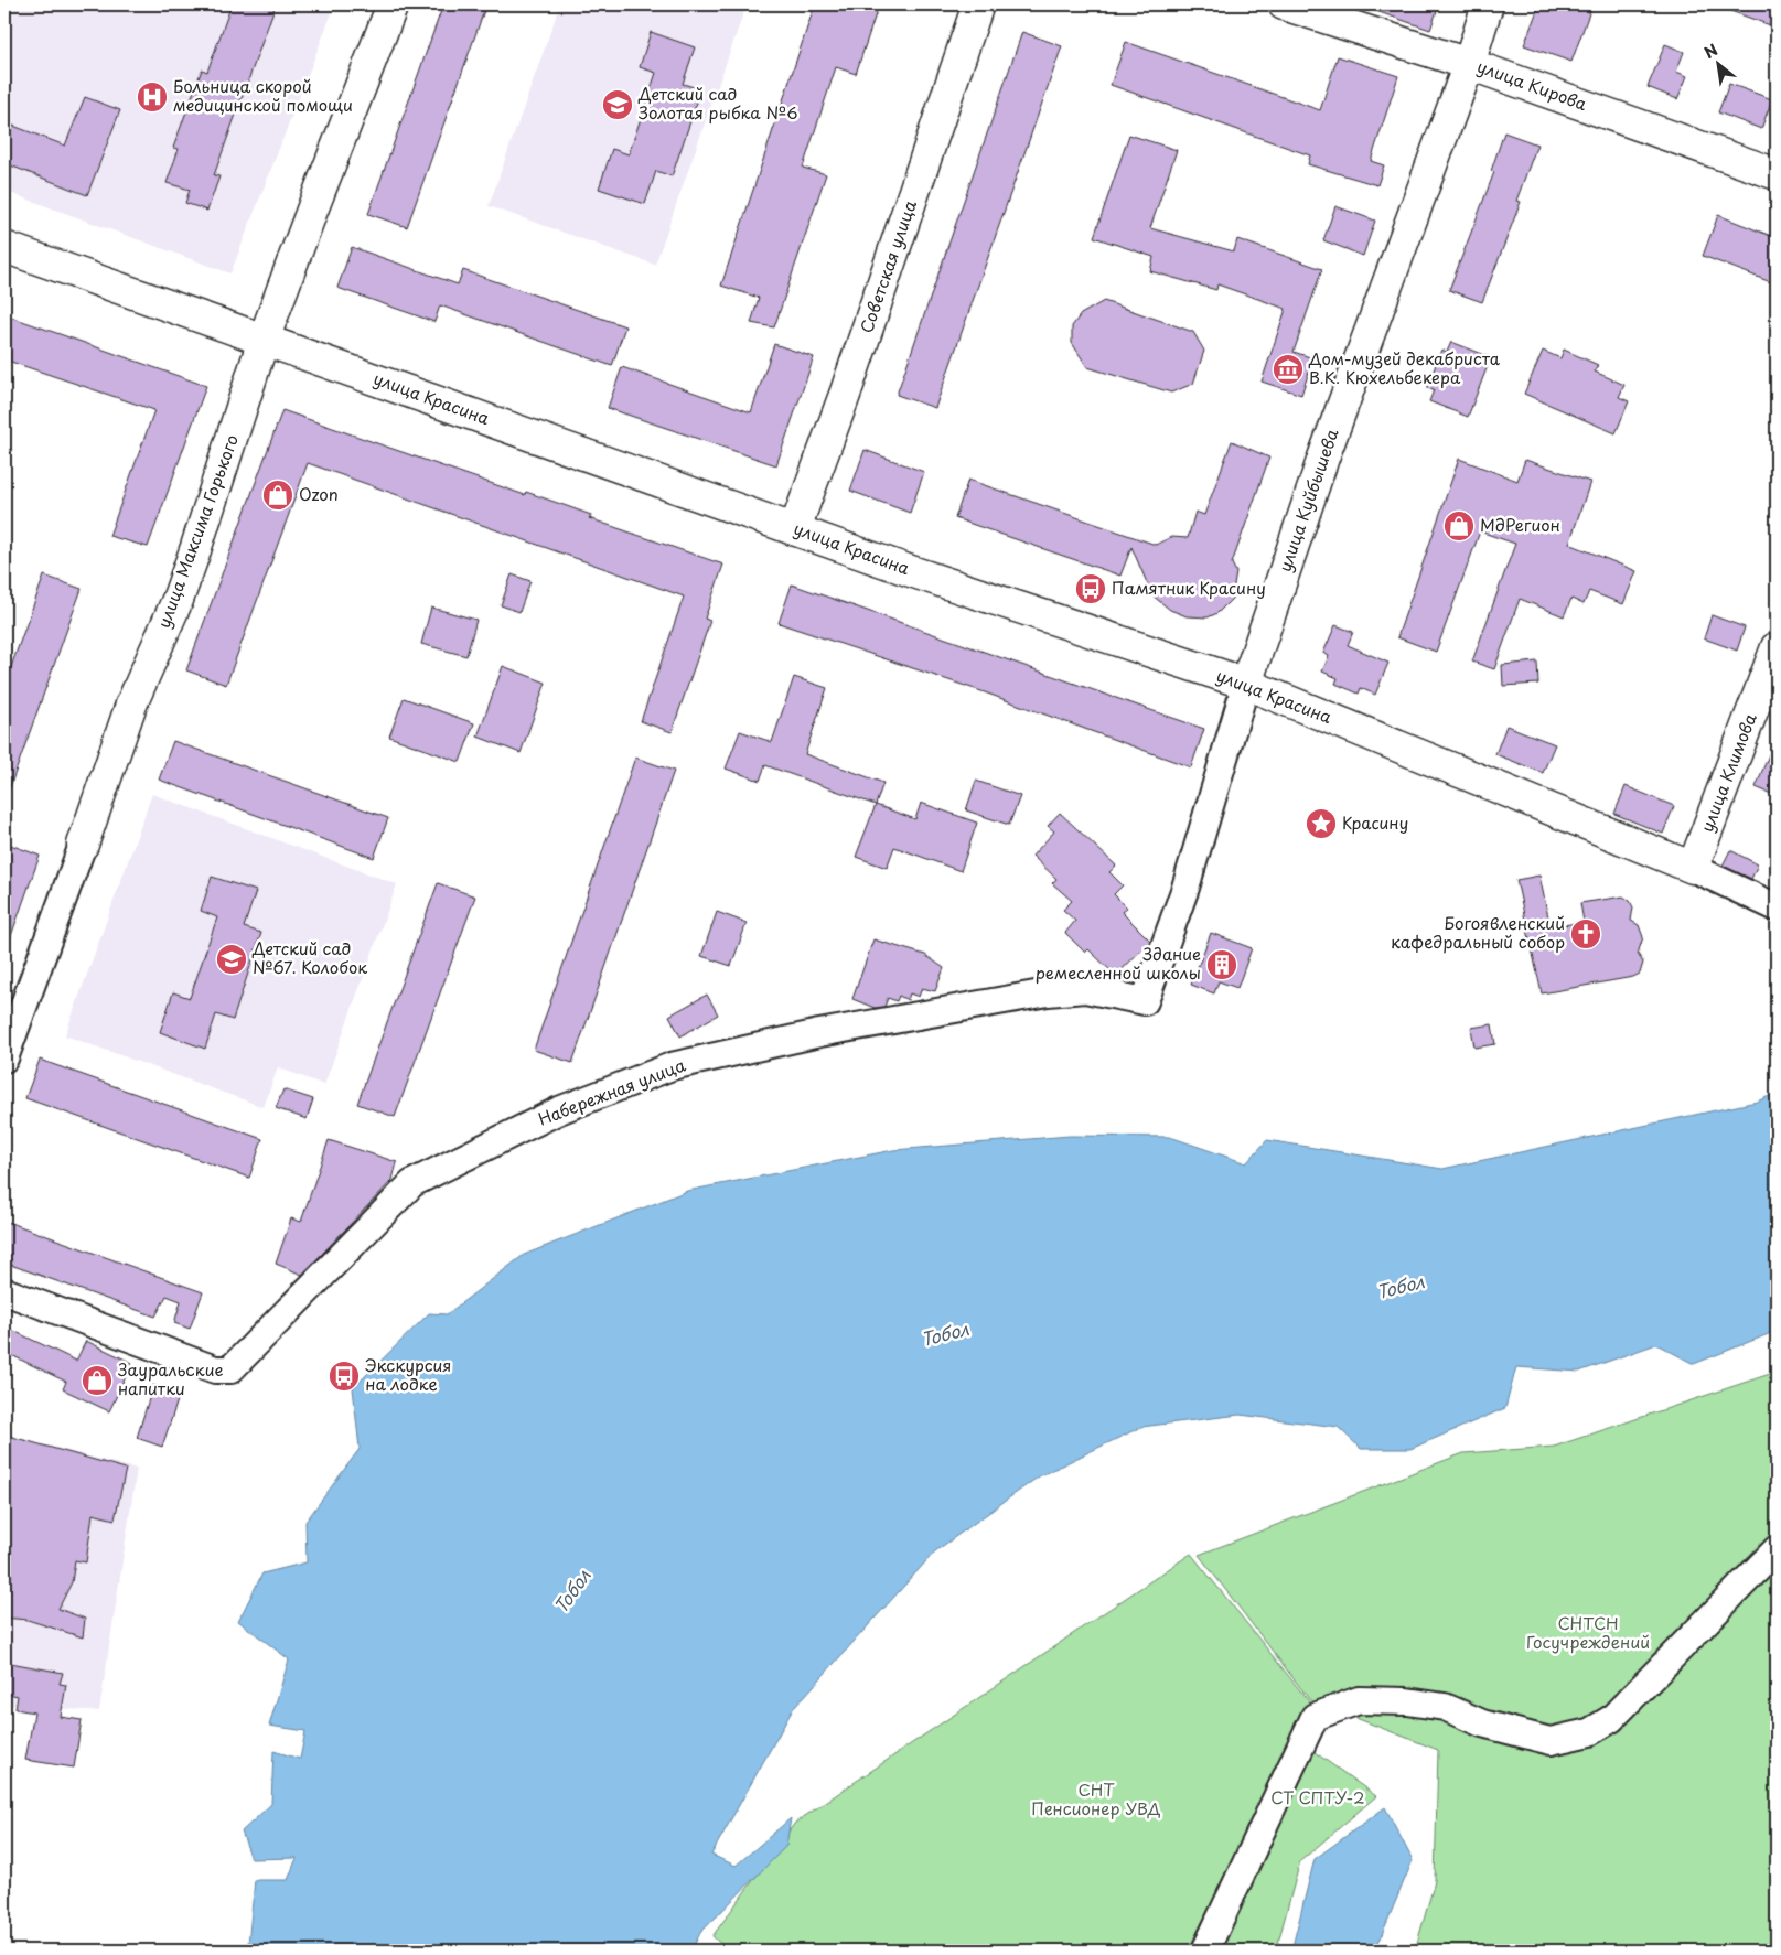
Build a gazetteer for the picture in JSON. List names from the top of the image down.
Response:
{
  "streets": {
    "street": [
      "улица Кирова",
      "Советская улица",
      "улица Красина",
      "улица Куйбышева",
      "улица Максима Горького",
      "улица Климова",
      "Набережная улица"
    ]
  },
  "crossings": [
    ["улица Кирова", "улица Куйбышева"],
    ["Советская улица", "улица Красина"],
    ["улица Красина", "улица Куйбышева"],
    ["улица Красина", "улица Максима Горького"],
    ["улица Красина", "улица Климова"],
    ["улица Куйбышева", "Набережная улица"]
  ],
  "water": ["Тобол"],
  "parks": ["СНТСН Госучреждений", "СНТ Пенсионер УВД", "СТ СПТУ-2"],
  "places": {
    "hospital": ["Больница скорой медицинской помощи"],
    "school or university": ["Детский сад Золотая рыбка №6", "Детский сад №67. Колобок"],
    "museum": ["Дом-музей декабриста В.К. Кюхельбекера"],
    "shop": ["Ozon", "МдРегион", "Зауральские напитки"],
    "bus stop": ["Памятник Красину", "Экскурсия на лодке"],
    "place": ["Красину"],
    "church": ["Богоявленский кафедральный собор"],
    "building": ["Здание ремесленной школы"]
  },
  "north": "top left"
}
